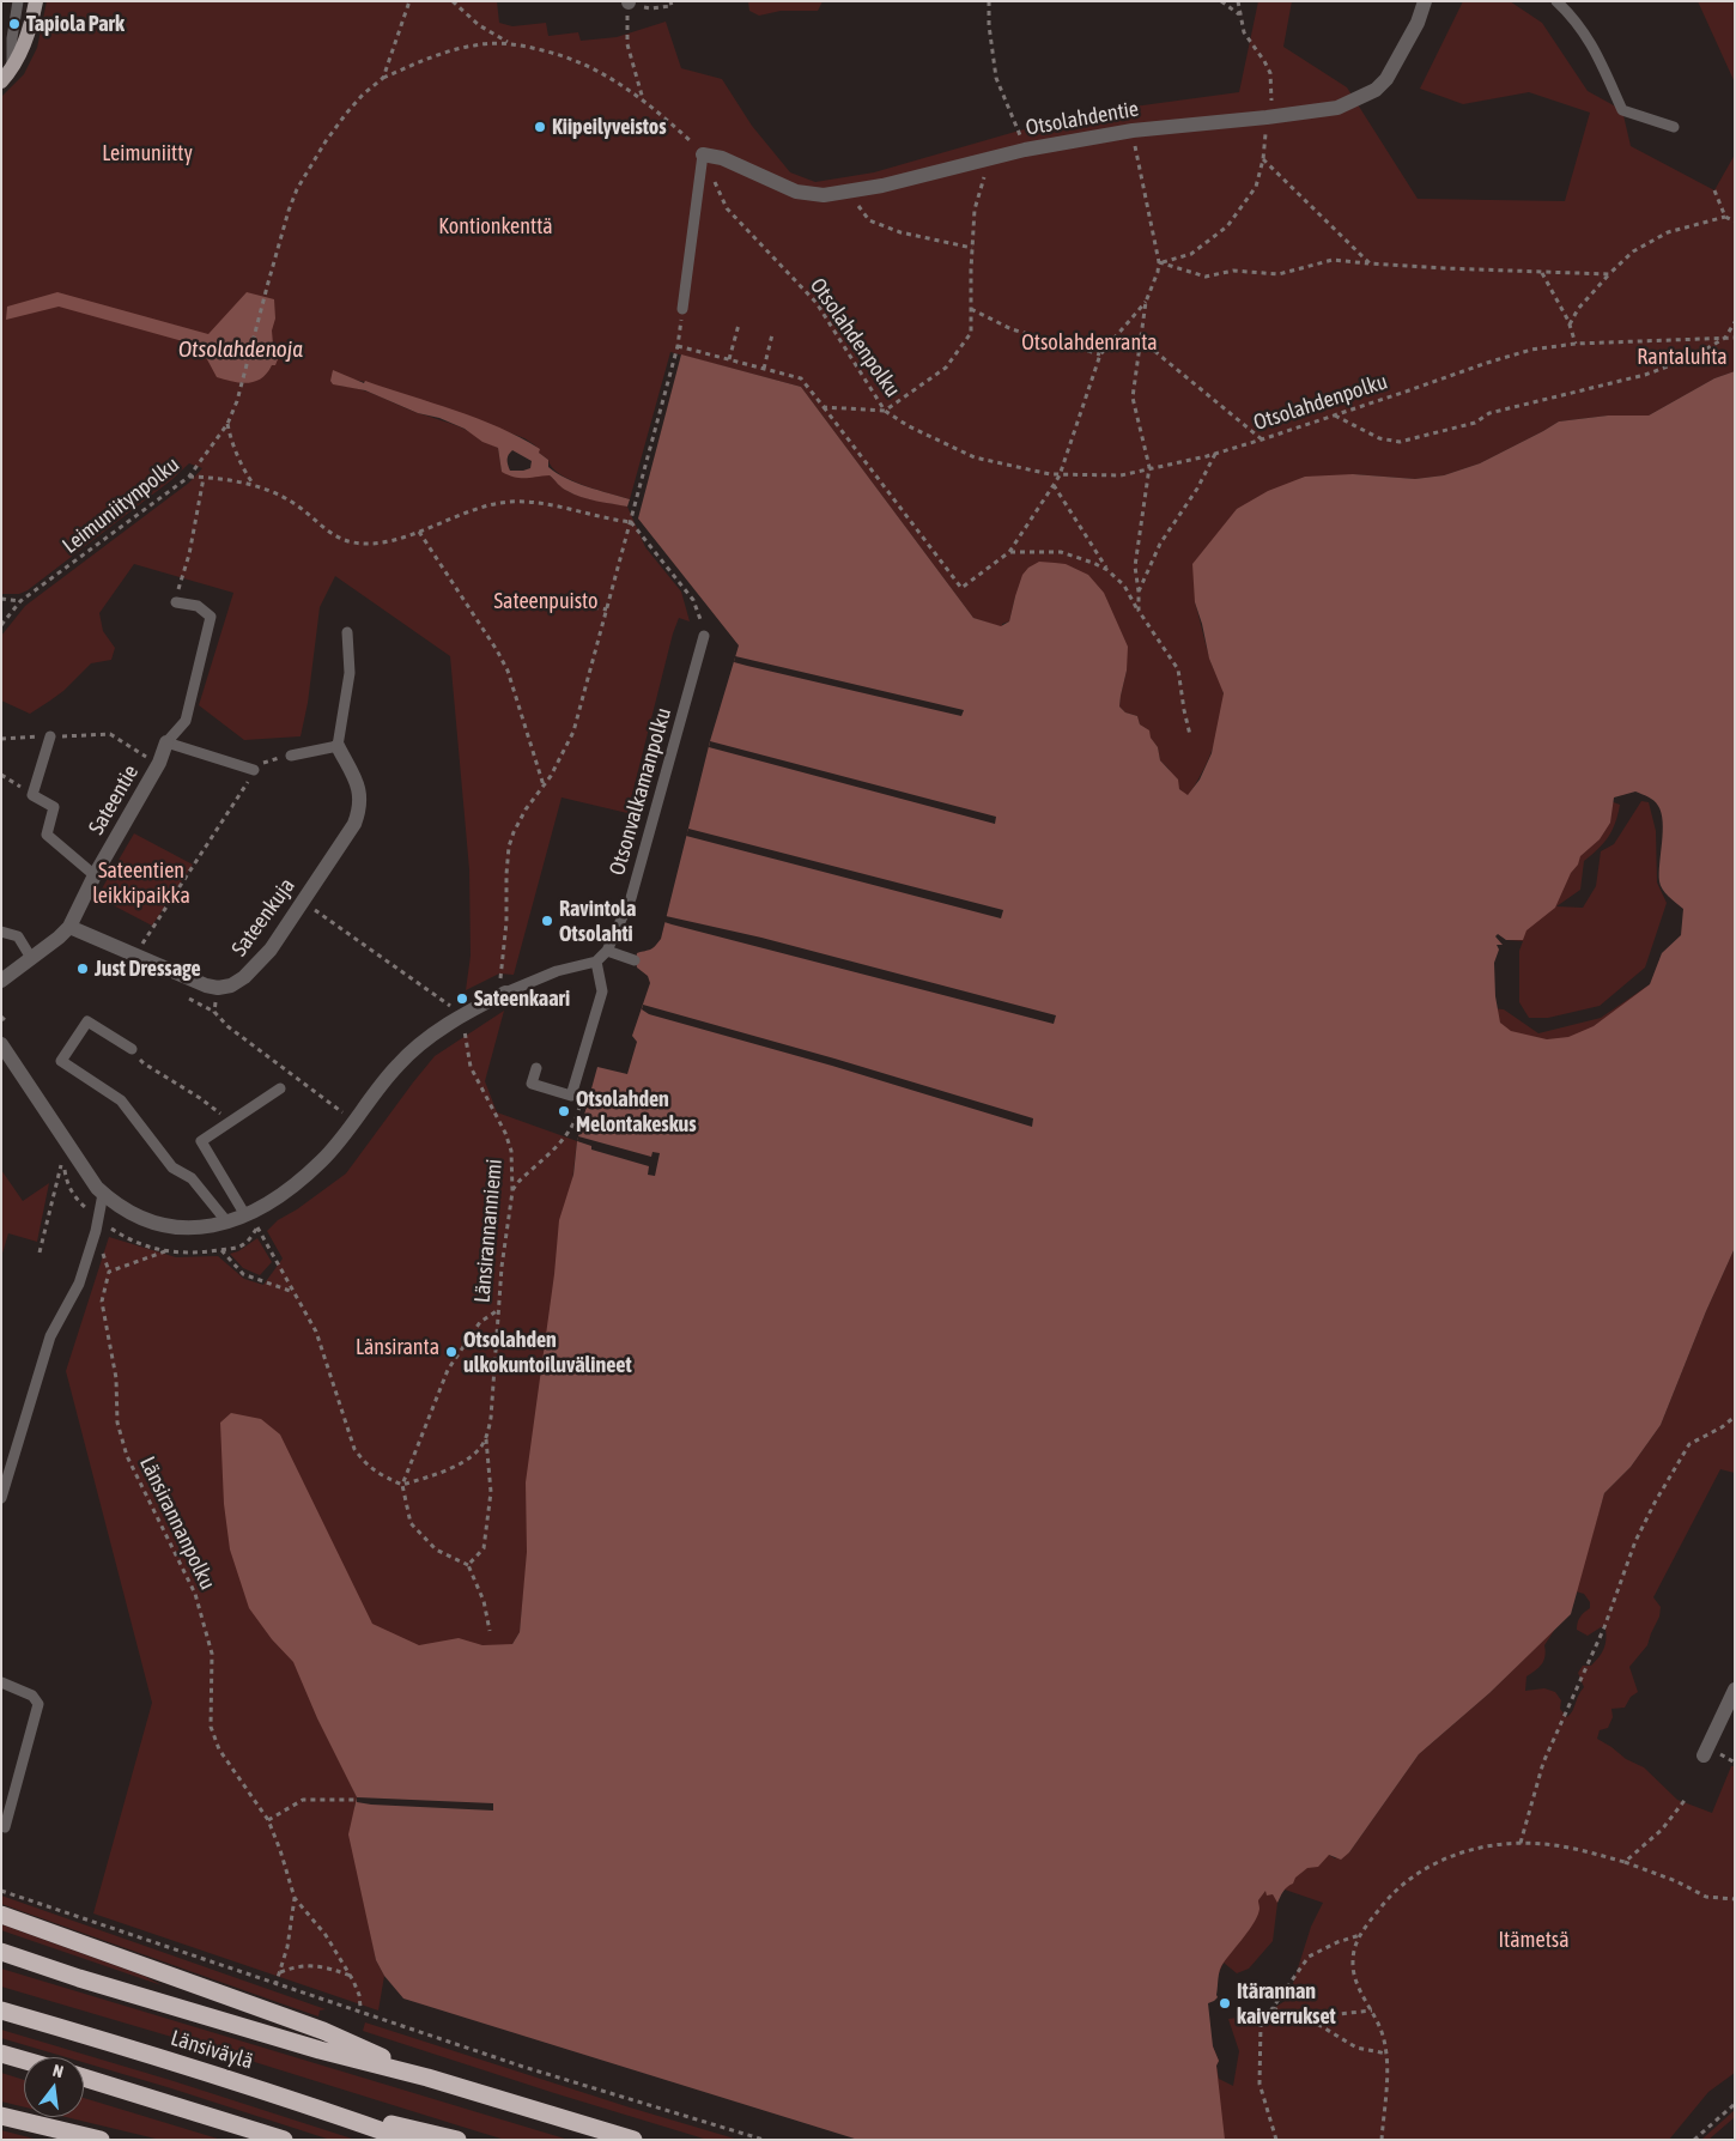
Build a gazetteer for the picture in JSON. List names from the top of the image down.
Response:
{
  "streets": {
    "highway": ["Länsiväylä"],
    "street": ["Otsolahdentie", "Sateentie", "Sateenkuja"],
    "lane": ["Otsonvalkamanpolku"],
    "path": [
      "Otsolahdenpolku",
      "Leimuniitynpolku",
      "Länsirannanniemi",
      "Länsirannanpolku"
    ]
  },
  "crossings": [
    ["Otsolahdentie", "Otsolahdenpolku"],
    ["Otsolahdenpolku", "Leimuniitynpolku"]
  ],
  "water": ["Otsolahdenoja"],
  "parks": [
    "Leimuniitty",
    "Kontionkenttä",
    "Otsolahdenranta",
    "Rantaluhta",
    "Sateenpuisto",
    "Sateentien leikkipaikka",
    "Länsiranta",
    "Itämetsä"
  ],
  "places": [
    "Tapiola Park",
    "Kiipeilyveistos",
    "Ravintola Otsolahti",
    "Just Dressage",
    "Sateenkaari",
    "Otsolahden Melontakeskus",
    "Otsolahden ulkokuntoiluvälineet",
    "Itärannan kaiverrukset"
  ],
  "north": "top"
}
